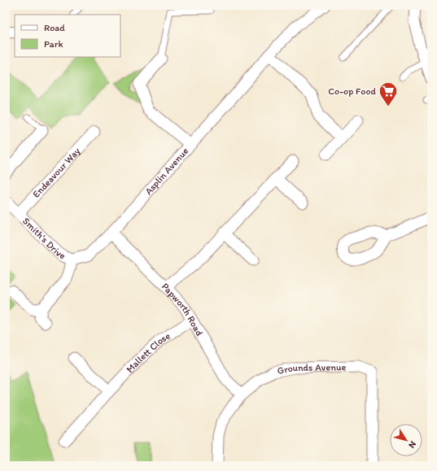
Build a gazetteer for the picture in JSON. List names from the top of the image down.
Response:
{
  "streets": {
    "street": [
      "Asplin Avenue",
      "Endeavour Way",
      "Smith's Drive",
      "Papworth Road",
      "Mallett Close",
      "Grounds Avenue"
    ]
  },
  "crossings": [
    ["Asplin Avenue", "Smith's Drive"],
    ["Asplin Avenue", "Papworth Road"],
    ["Endeavour Way", "Smith's Drive"],
    ["Papworth Road", "Mallett Close"],
    ["Papworth Road", "Grounds Avenue"]
  ],
  "places": {
    "supermarket": ["Co-op Food"]
  },
  "legend": ["Road", "Park"],
  "north": "bottom right"
}
